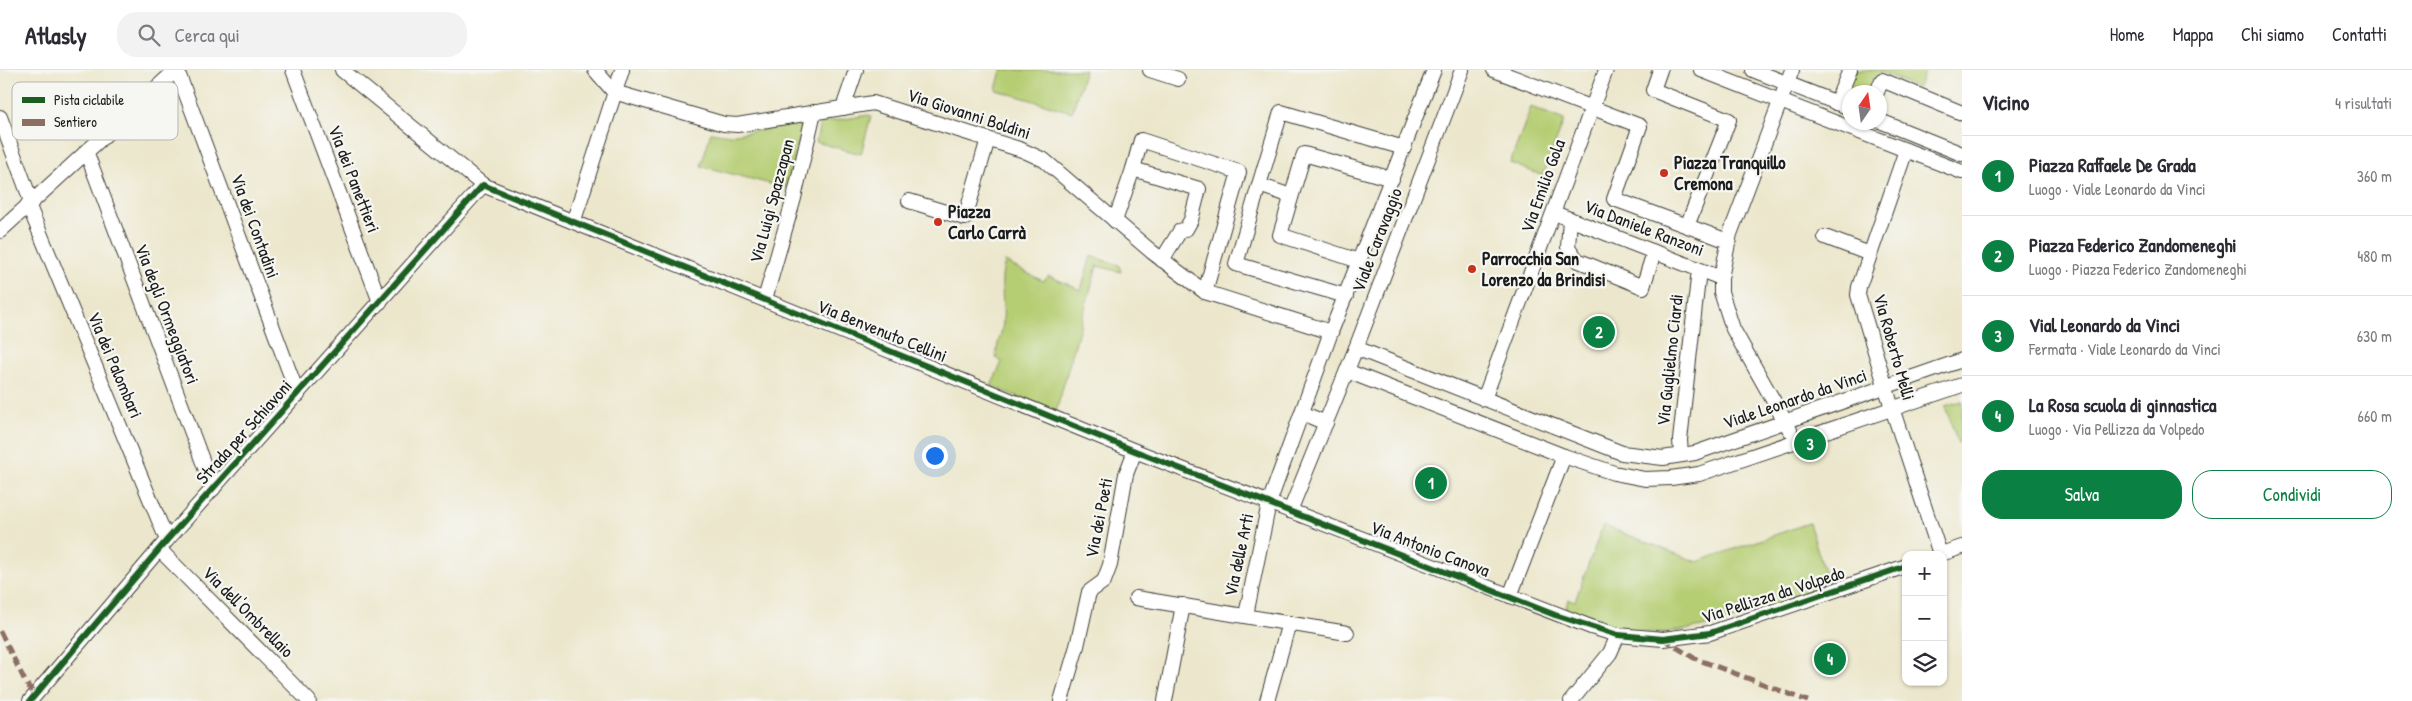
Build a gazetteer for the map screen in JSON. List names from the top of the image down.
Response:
{
  "streets": {
    "street": [
      "Via Giovanni Boldini",
      "Via dei Panettieri",
      "Via Emilio Gola",
      "Via Luigi Spazzapan",
      "Via dei Contadini",
      "Via Daniele Ranzoni",
      "Viale Caravaggio",
      "Via degli Ormeggiatori",
      "Via Benvenuto Cellini",
      "Via Roberto Melli",
      "Via Guglielmo Ciardi",
      "Via dei Palombari",
      "Viale Leonardo da Vinci",
      "Strada per Schiavoni",
      "Via dei Poeti",
      "Via Antonio Canova",
      "Via delle Arti",
      "Via Pellizza da Volpedo",
      "Via dell'Ombrellaio"
    ]
  },
  "crossings": [
    ["Via Giovanni Boldini", "Via Luigi Spazzapan"],
    ["Via Giovanni Boldini", "Viale Caravaggio"],
    ["Via dei Panettieri", "Strada per Schiavoni"],
    ["Via Emilio Gola", "Via Daniele Ranzoni"],
    ["Via Emilio Gola", "Viale Leonardo da Vinci"],
    ["Via Luigi Spazzapan", "Via Benvenuto Cellini"],
    ["Via dei Contadini", "Strada per Schiavoni"],
    ["Via Daniele Ranzoni", "Via Guglielmo Ciardi"],
    ["Viale Caravaggio", "Via Benvenuto Cellini"],
    ["Viale Caravaggio", "Viale Leonardo da Vinci"],
    ["Viale Caravaggio", "Via Antonio Canova"],
    ["Viale Caravaggio", "Via delle Arti"],
    ["Via degli Ormeggiatori", "Strada per Schiavoni"],
    ["Via Benvenuto Cellini", "Strada per Schiavoni"],
    ["Via Benvenuto Cellini", "Via dei Poeti"],
    ["Via Benvenuto Cellini", "Via delle Arti"],
    ["Via Roberto Melli", "Viale Leonardo da Vinci"],
    ["Via Guglielmo Ciardi", "Viale Leonardo da Vinci"],
    ["Via dei Palombari", "Strada per Schiavoni"],
    ["Via dei Palombari", "Via dell'Ombrellaio"],
    ["Strada per Schiavoni", "Via dell'Ombrellaio"],
    ["Via Antonio Canova", "Via Pellizza da Volpedo"]
  ],
  "places": ["Piazza Tranquillo Cremona", "Piazza Carlo Carrà", "Parrocchia San Lorenzo da Brindisi"],
  "legend": ["Pista ciclabile", "Sentiero"],
  "north": "top",
  "page": {
    "header": "Atlasly",
    "search": "Cerca qui",
    "nav": [
      "Home",
      "Mappa",
      "Chi siamo",
      "Contatti"
    ],
    "heading": ["Vicino", "4 risultati"],
    "list": [
      {
        "mark": "1",
        "name": "Piazza Raffaele De Grada",
        "note": "Luogo · Viale Leonardo da Vinci",
        "value": "360 m"
      },
      {
        "mark": "2",
        "name": "Piazza Federico Zandomeneghi",
        "note": "Luogo · Piazza Federico Zandomeneghi",
        "value": "480 m"
      },
      {
        "mark": "3",
        "name": "Vial Leonardo da Vinci",
        "note": "Fermata · Viale Leonardo da Vinci",
        "value": "630 m"
      },
      {
        "mark": "4",
        "name": "La Rosa scuola di ginnastica",
        "note": "Luogo · Via Pellizza da Volpedo",
        "value": "660 m"
      }
    ],
    "pins": [
      "2",
      "3",
      "1",
      "4"
    ],
    "buttons": ["Salva", "Condividi"],
    "map_buttons": ["+", "−"]
  }
}
